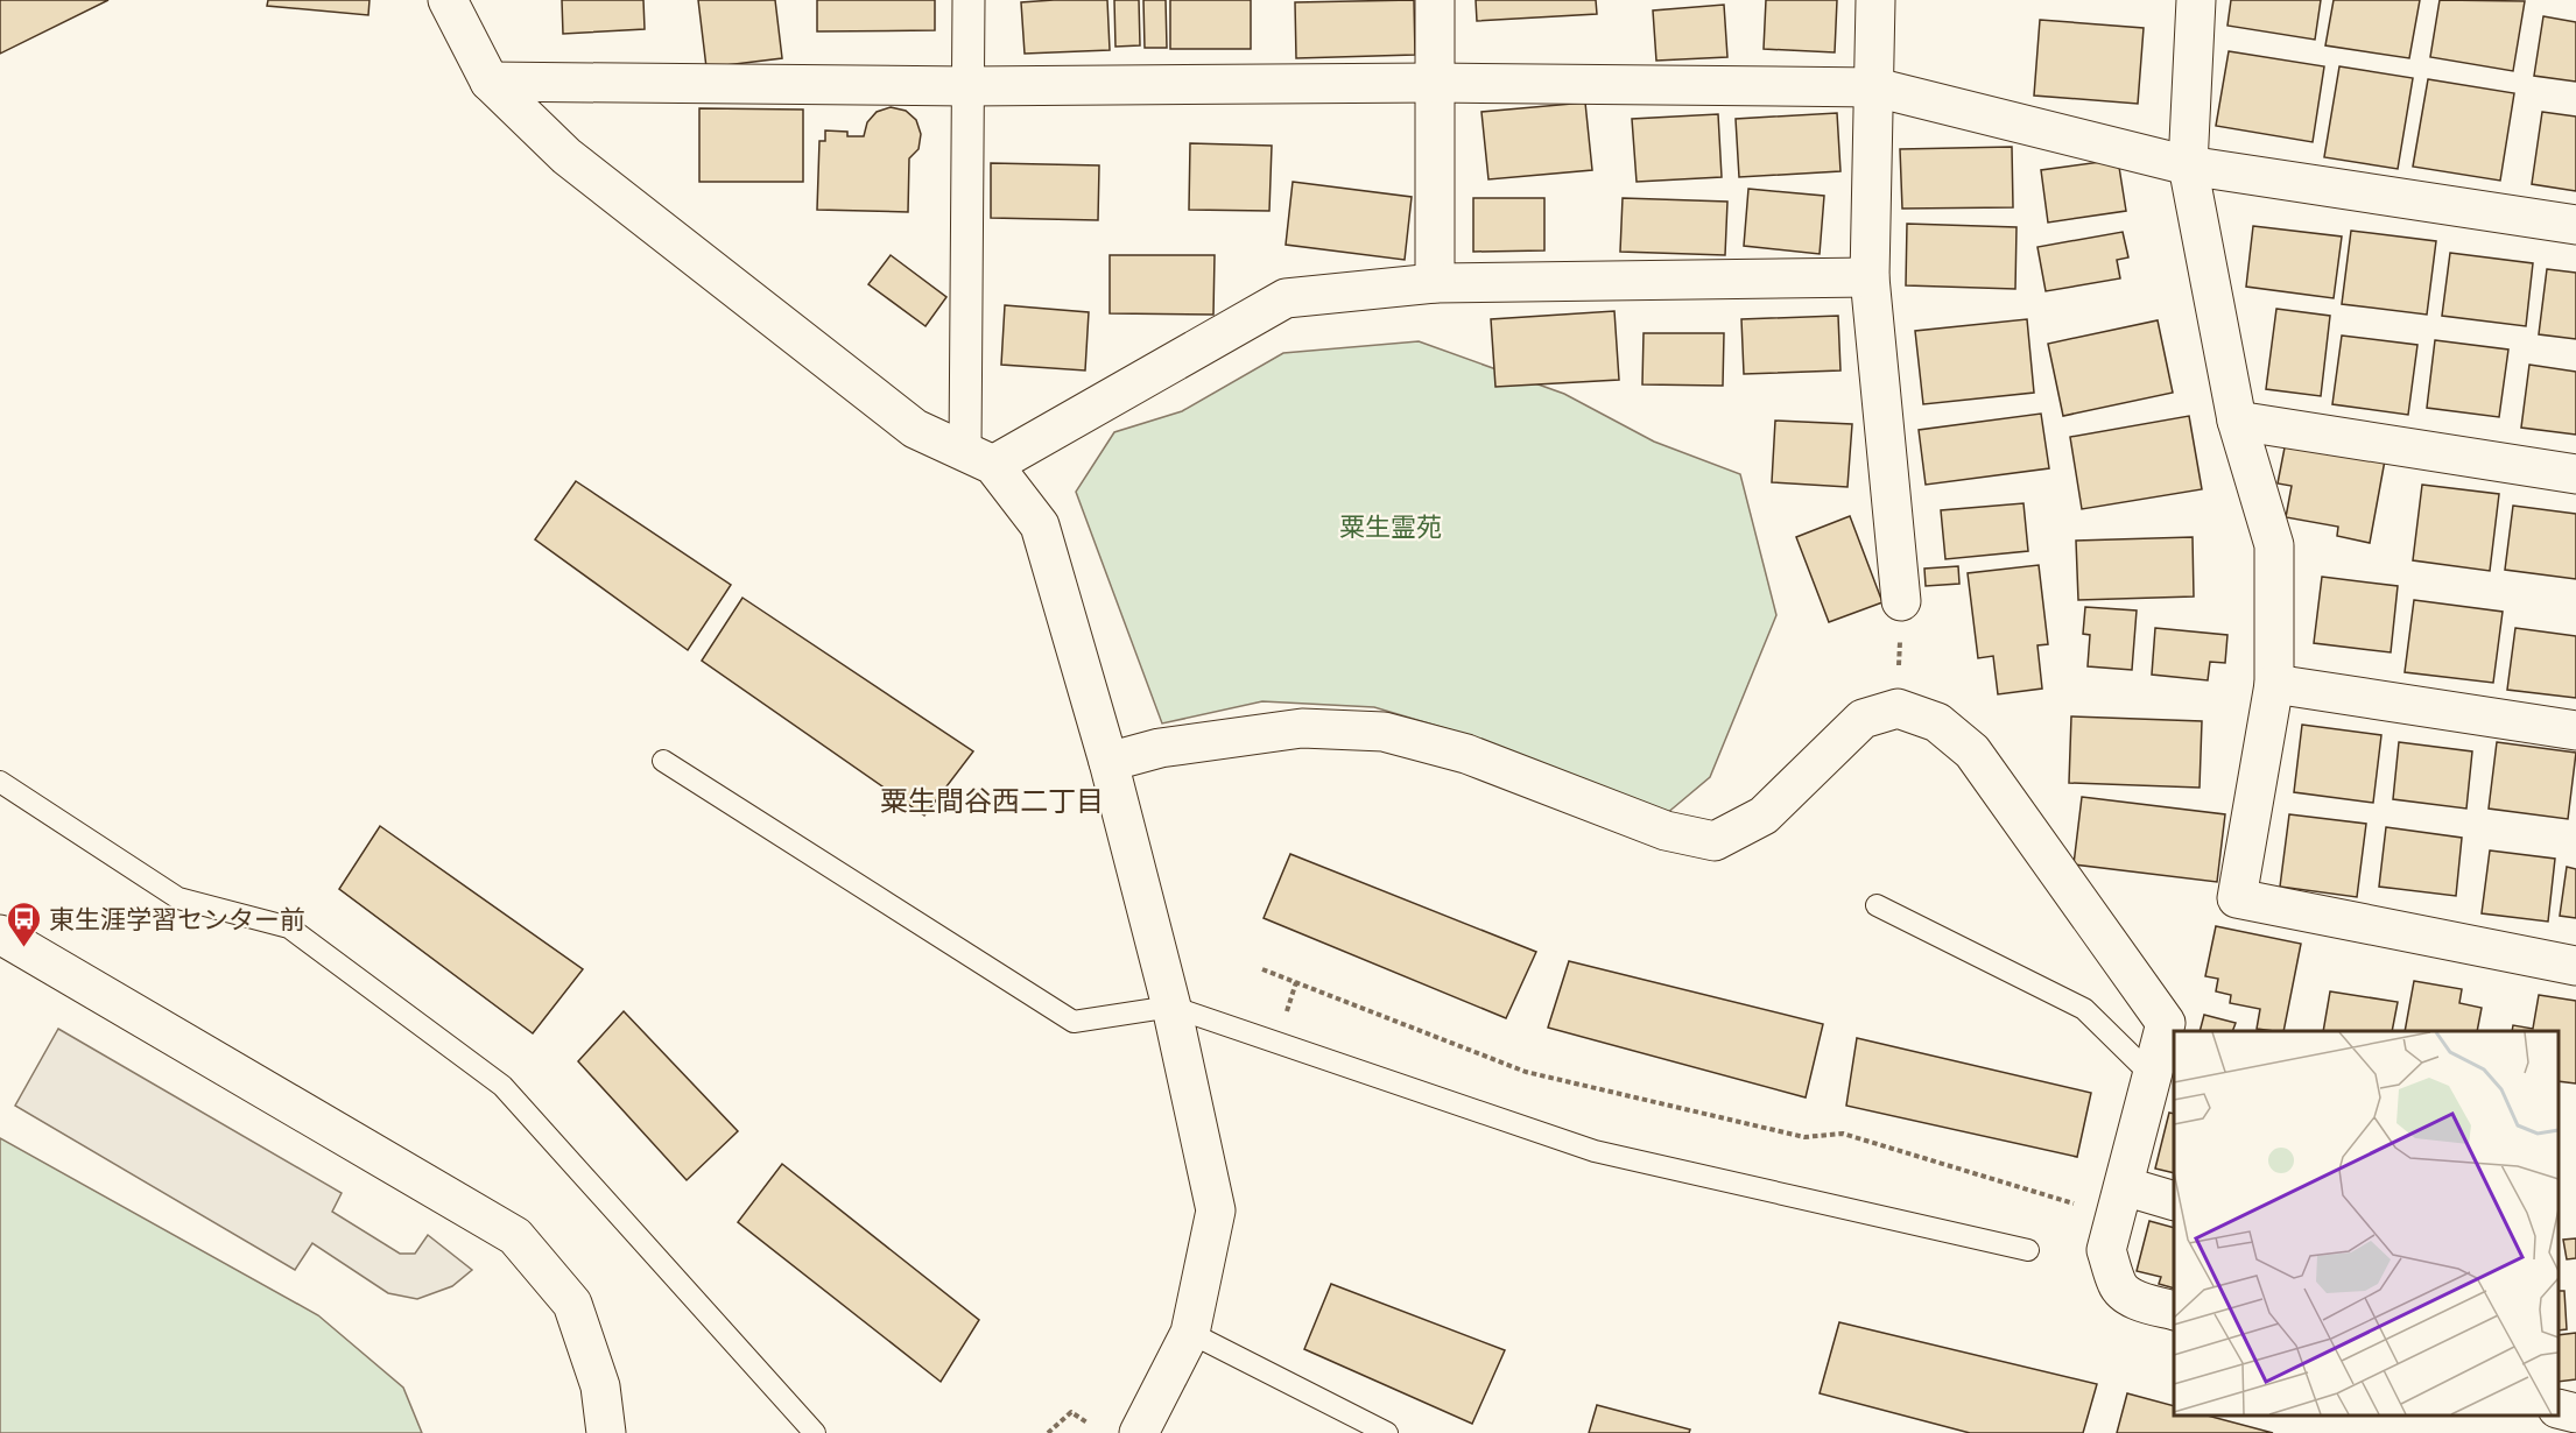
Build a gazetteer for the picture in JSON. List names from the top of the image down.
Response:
{
  "districts": ["粟生間谷西二丁目"],
  "parks": ["粟生霊苑"],
  "places": {
    "bus stop": ["東生涯学習センター前"]
  }
}
